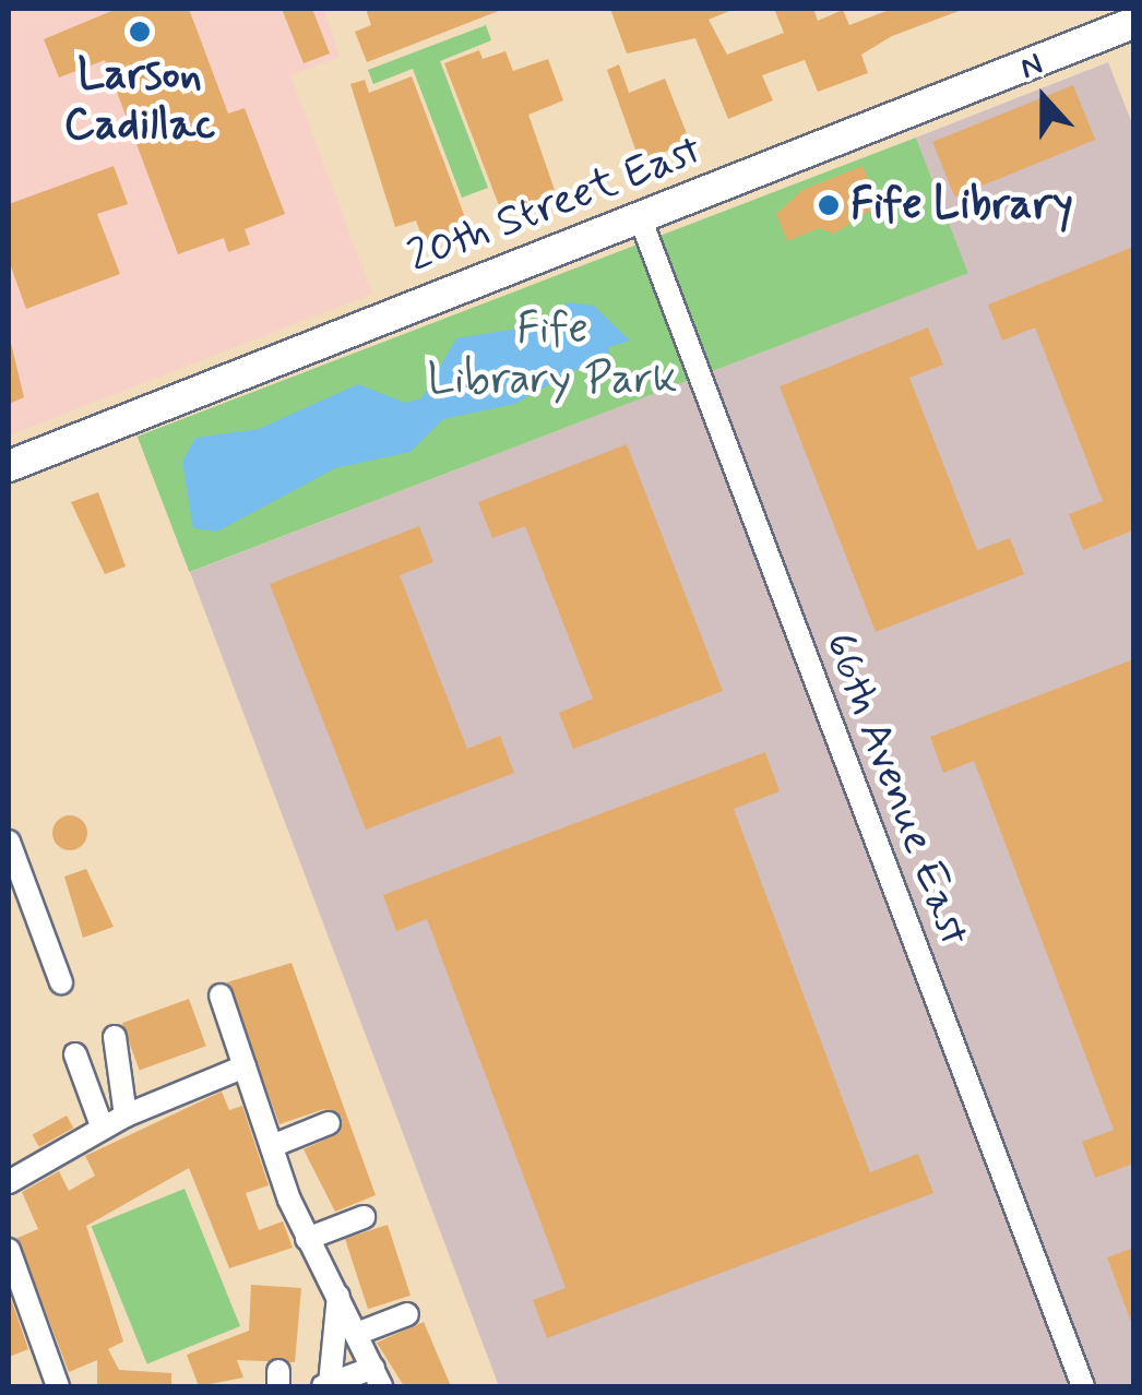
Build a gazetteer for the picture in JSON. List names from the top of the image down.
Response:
{
  "streets": {
    "main road": ["20th Street East"],
    "street": ["66th Avenue East"]
  },
  "crossings": [
    ["20th Street East", "66th Avenue East"]
  ],
  "parks": ["Fife Library Park"],
  "places": ["Larson Cadillac", "Fife Library"],
  "north": "top"
}
